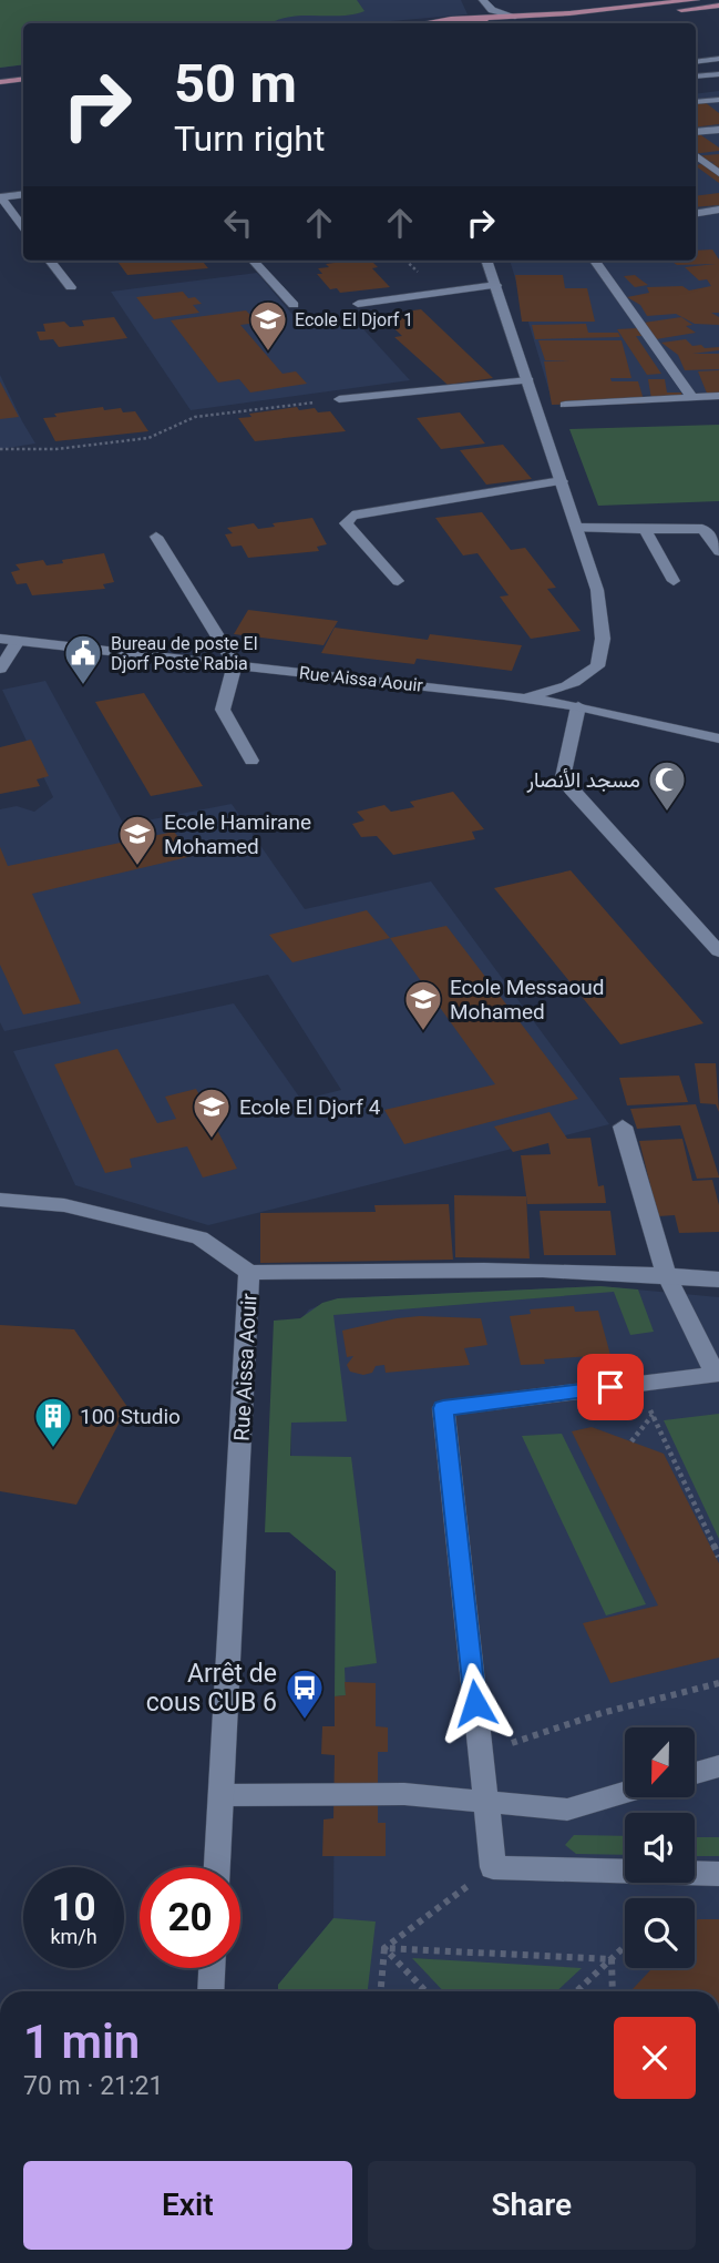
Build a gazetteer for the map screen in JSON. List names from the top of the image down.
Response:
{
  "streets": {
    "street": ["Rue Aissa Aouir"]
  },
  "places": {
    "school or university": [
      "Ecole El Djorf 1",
      "Ecole Hamirane Mohamed",
      "Ecole Messaoud Mohamed",
      "Ecole El Djorf 4"
    ],
    "public building": ["Bureau de poste El Djorf Poste Rabia"],
    "mosque": ["مسجد الأنصار"],
    "building": ["100 Studio"],
    "bus stop": ["Arrêt de cous CUB 6"]
  },
  "north": "bottom",
  "page": {
    "turn": ["50 m", "Turn right"],
    "speed": "10 km/h",
    "limit": "20",
    "heading": ["1 min", "70 m · 21:21"],
    "buttons": ["Exit", "Share"]
  }
}
